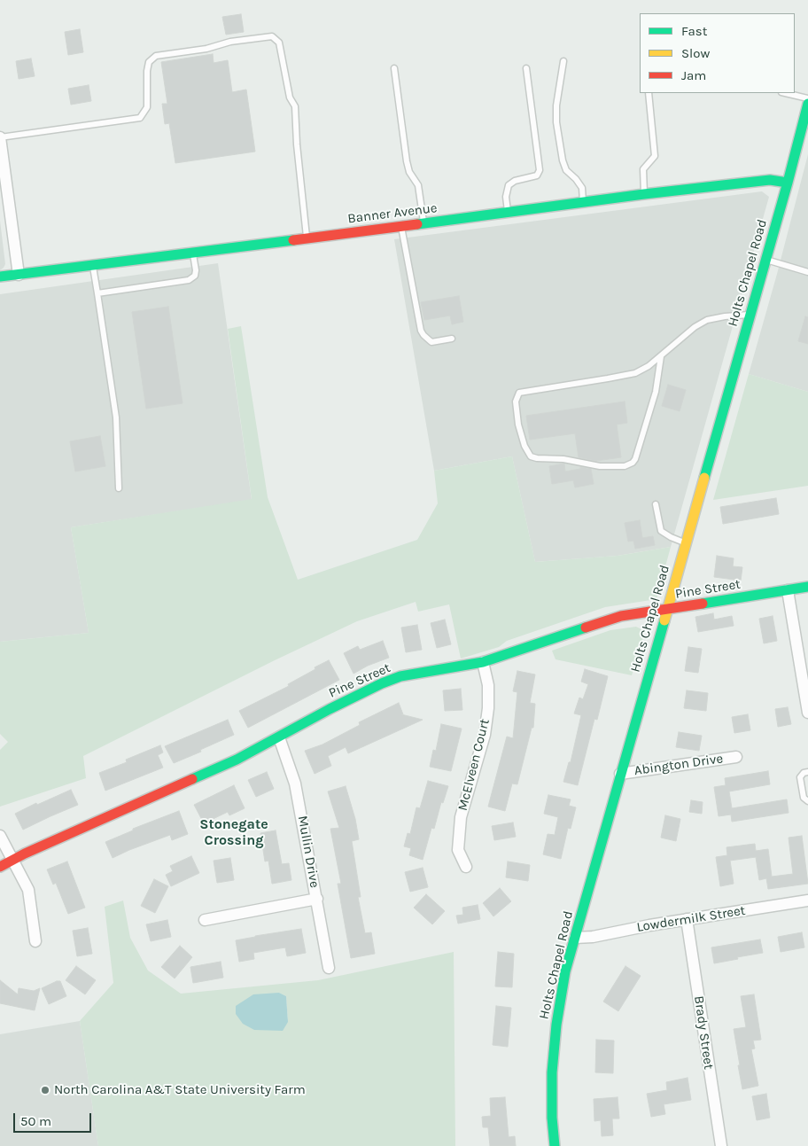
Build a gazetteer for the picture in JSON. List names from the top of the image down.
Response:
{
  "streets": {
    "street": [
      "Banner Avenue",
      "Holts Chapel Road",
      "Pine Street",
      "McElveen Court",
      "Abington Drive",
      "Mullin Drive",
      "Lowdermilk Street",
      "Brady Street"
    ]
  },
  "crossings": [
    ["Banner Avenue", "Holts Chapel Road"],
    ["Holts Chapel Road", "Pine Street"],
    ["Holts Chapel Road", "Abington Drive"],
    ["Holts Chapel Road", "Lowdermilk Street"],
    ["Pine Street", "McElveen Court"],
    ["Pine Street", "Mullin Drive"],
    ["Lowdermilk Street", "Brady Street"]
  ],
  "districts": ["Stonegate Crossing"],
  "places": ["North Carolina A&T State University Farm"],
  "legend": ["Fast", "Slow", "Jam"],
  "scale_bar": "50 m"
}
